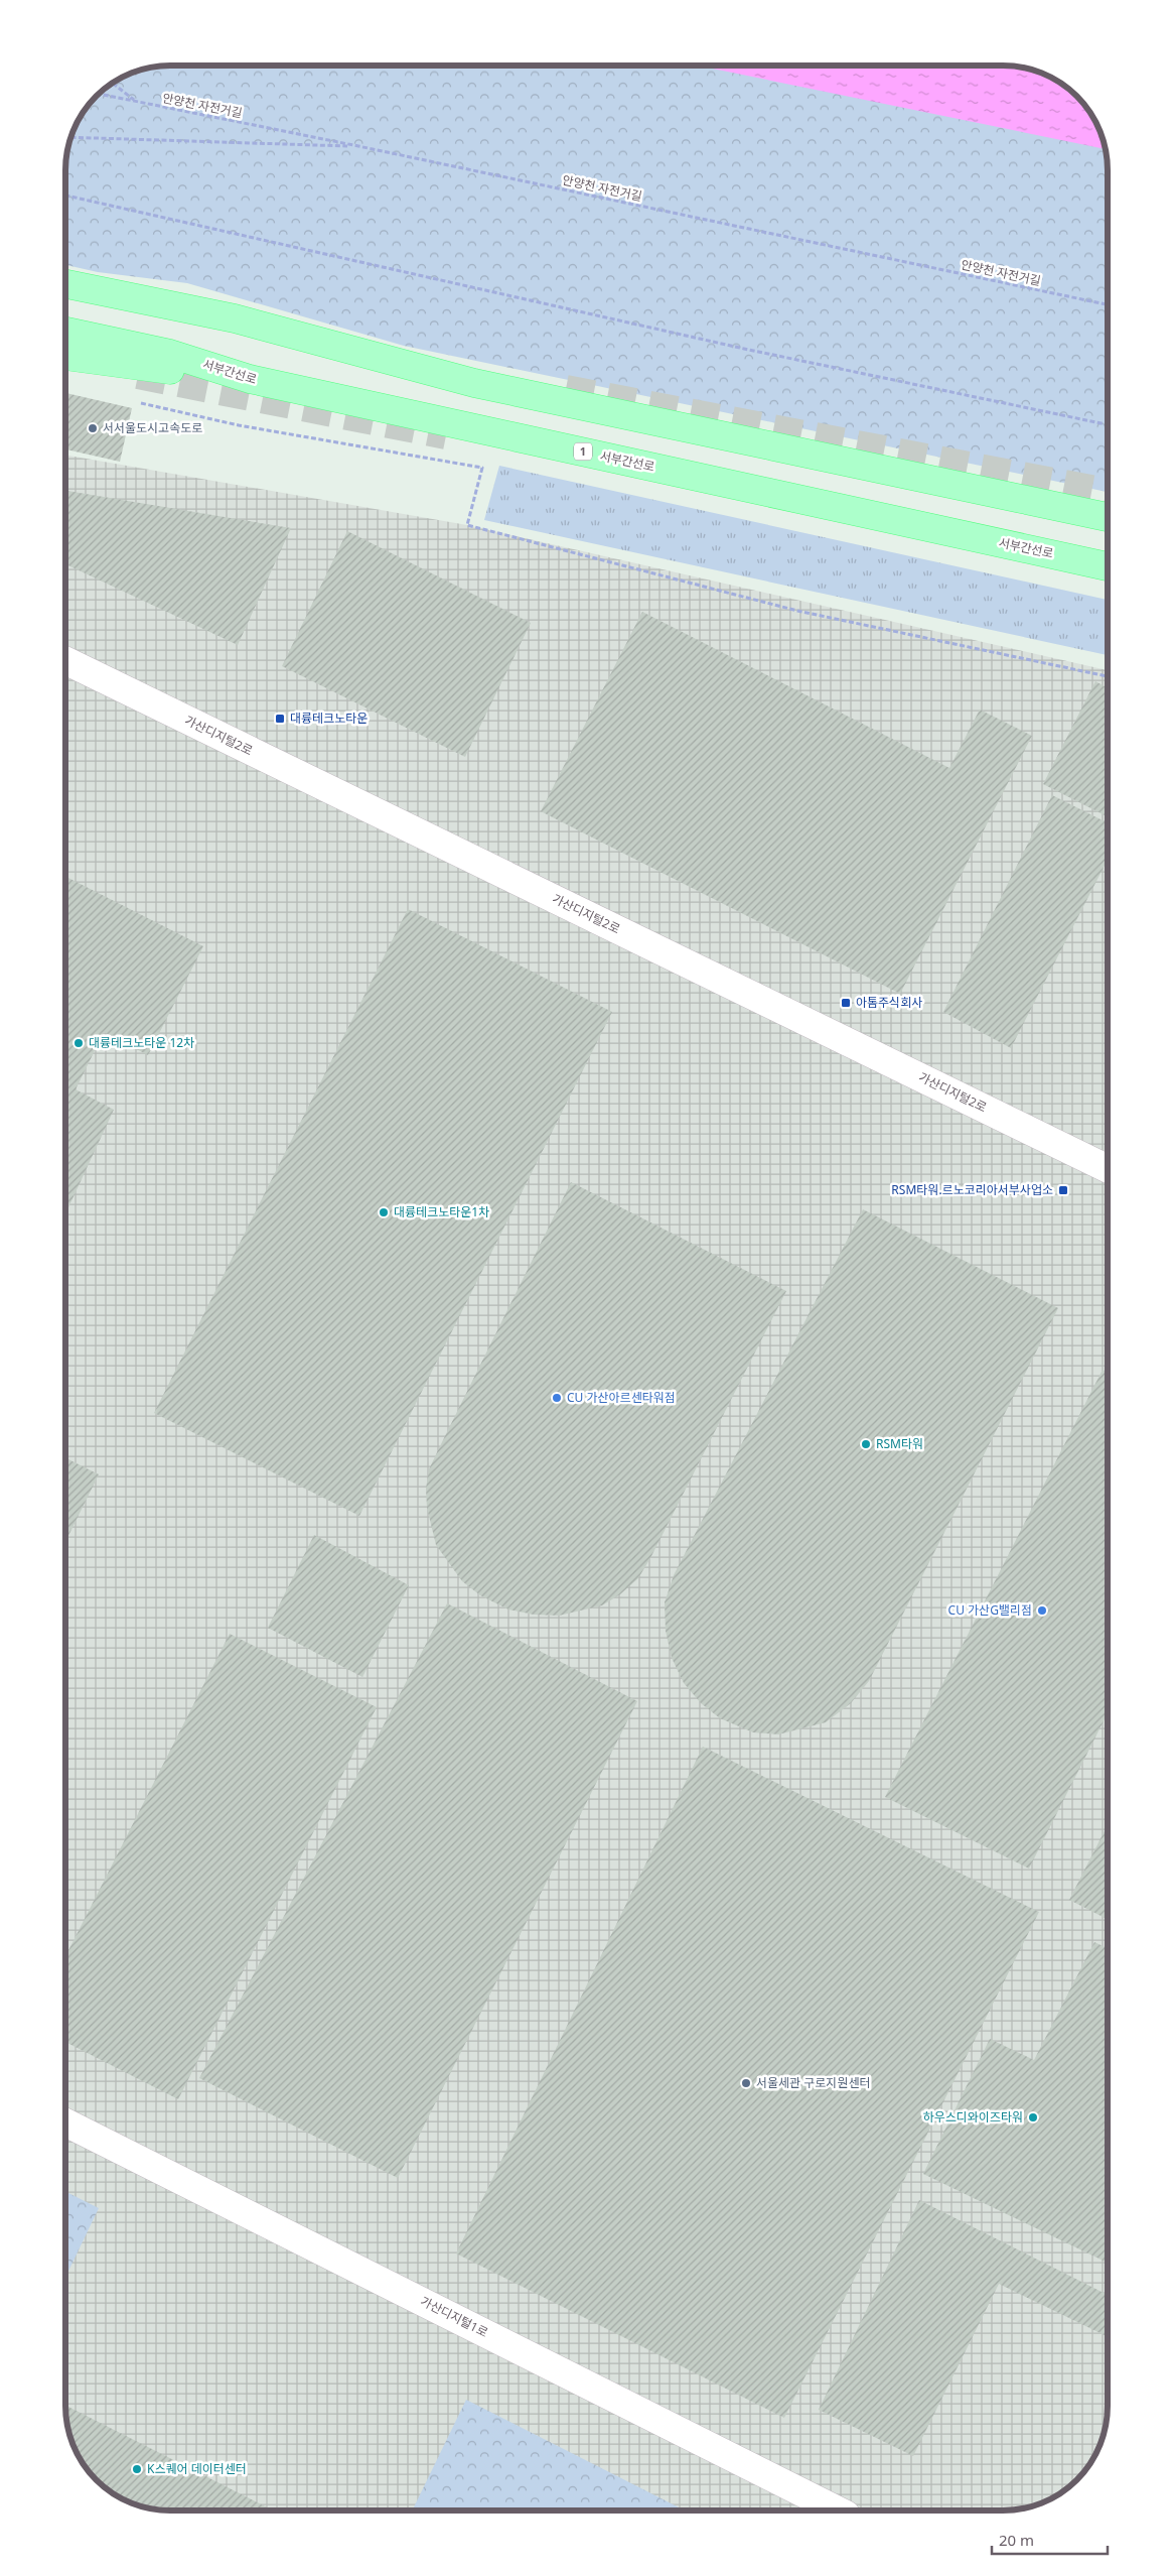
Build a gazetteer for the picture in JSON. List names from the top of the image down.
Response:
{
  "streets": {
    "main road": ["서부간선로", "1"],
    "street": ["가산디지털2로", "가산디지털1로"],
    "path": ["안양천 자전거길"]
  },
  "places": {
    "other": [
      "서서울도시고속도로",
      "대륭테크노타운 12차",
      "대륭테크노타운1차",
      "CU 가산아르센타워점",
      "RSM타워",
      "CU 가산G밸리점",
      "서울세관 구로지원센터",
      "하우스디와이즈타워",
      "K스퀘어 데이터센터"
    ],
    "transit": ["대륭테크노타운", "아톰주식회사", "RSM타워.르노코리아서부사업소"]
  },
  "scale_bar": "20 m"
}
